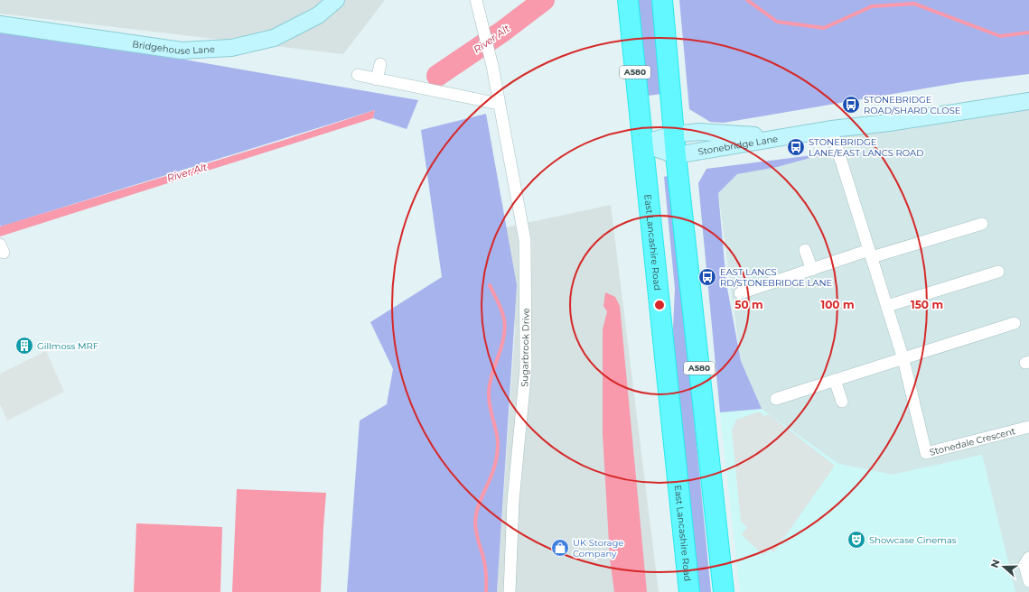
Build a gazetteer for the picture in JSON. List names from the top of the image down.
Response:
{
  "streets": {
    "highway": ["A580", "East Lancashire Road"],
    "street": [
      "Bridgehouse Lane",
      "Stonebridge Lane",
      "Sugarbrook Drive",
      "Stonedale Crescent"
    ]
  },
  "crossings": [
    ["A580", "Stonebridge Lane"],
    ["Stonebridge Lane", "East Lancashire Road"],
    ["Stonebridge Lane", "Stonedale Crescent"]
  ],
  "water": ["River Alt"],
  "places": {
    "bus stop": ["STONEBRIDGE ROAD/SHARD CLOSE", "STONEBRIDGE LANE/EAST LANCS ROAD", "EAST LANCS RD/STONEBRIDGE LANE"],
    "building": ["Gillmoss MRF"],
    "theatre": ["Showcase Cinemas"],
    "shop": ["UK Storage Company"]
  },
  "north": "left",
  "rings": ["50 m", "100 m", "150 m"]
}
